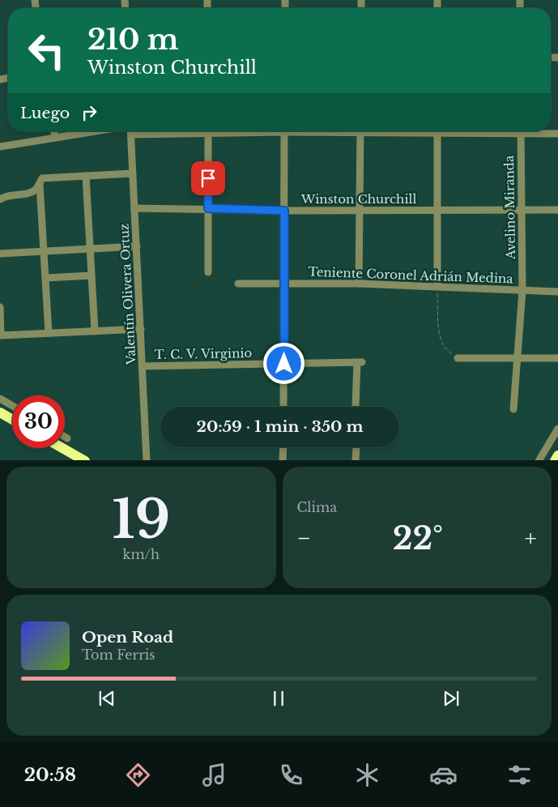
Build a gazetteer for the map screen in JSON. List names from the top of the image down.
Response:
{
  "streets": {
    "street": [
      "Winston Churchill",
      "Avelino Miranda",
      "Teniente Coronel Adrián Medina",
      "Valentín Olivera Ortuz",
      "T. C. V. Virginio"
    ]
  },
  "crossings": [
    ["Winston Churchill", "Avelino Miranda"],
    ["Winston Churchill", "Valentín Olivera Ortuz"],
    ["Avelino Miranda", "Teniente Coronel Adrián Medina"],
    ["Valentín Olivera Ortuz", "T. C. V. Virginio"]
  ],
  "page": {
    "turn": ["210 m", "Winston Churchill"],
    "then": "Luego",
    "limit": "30",
    "trip": "20:59 · 1 min · 350 m",
    "tile": [
      ["19", "km/h"],
      "Clima"
    ],
    "heat": ["−", "22°", "+"],
    "song": ["Open Road", "Tom Ferris"],
    "tabs": "20:58"
  }
}
